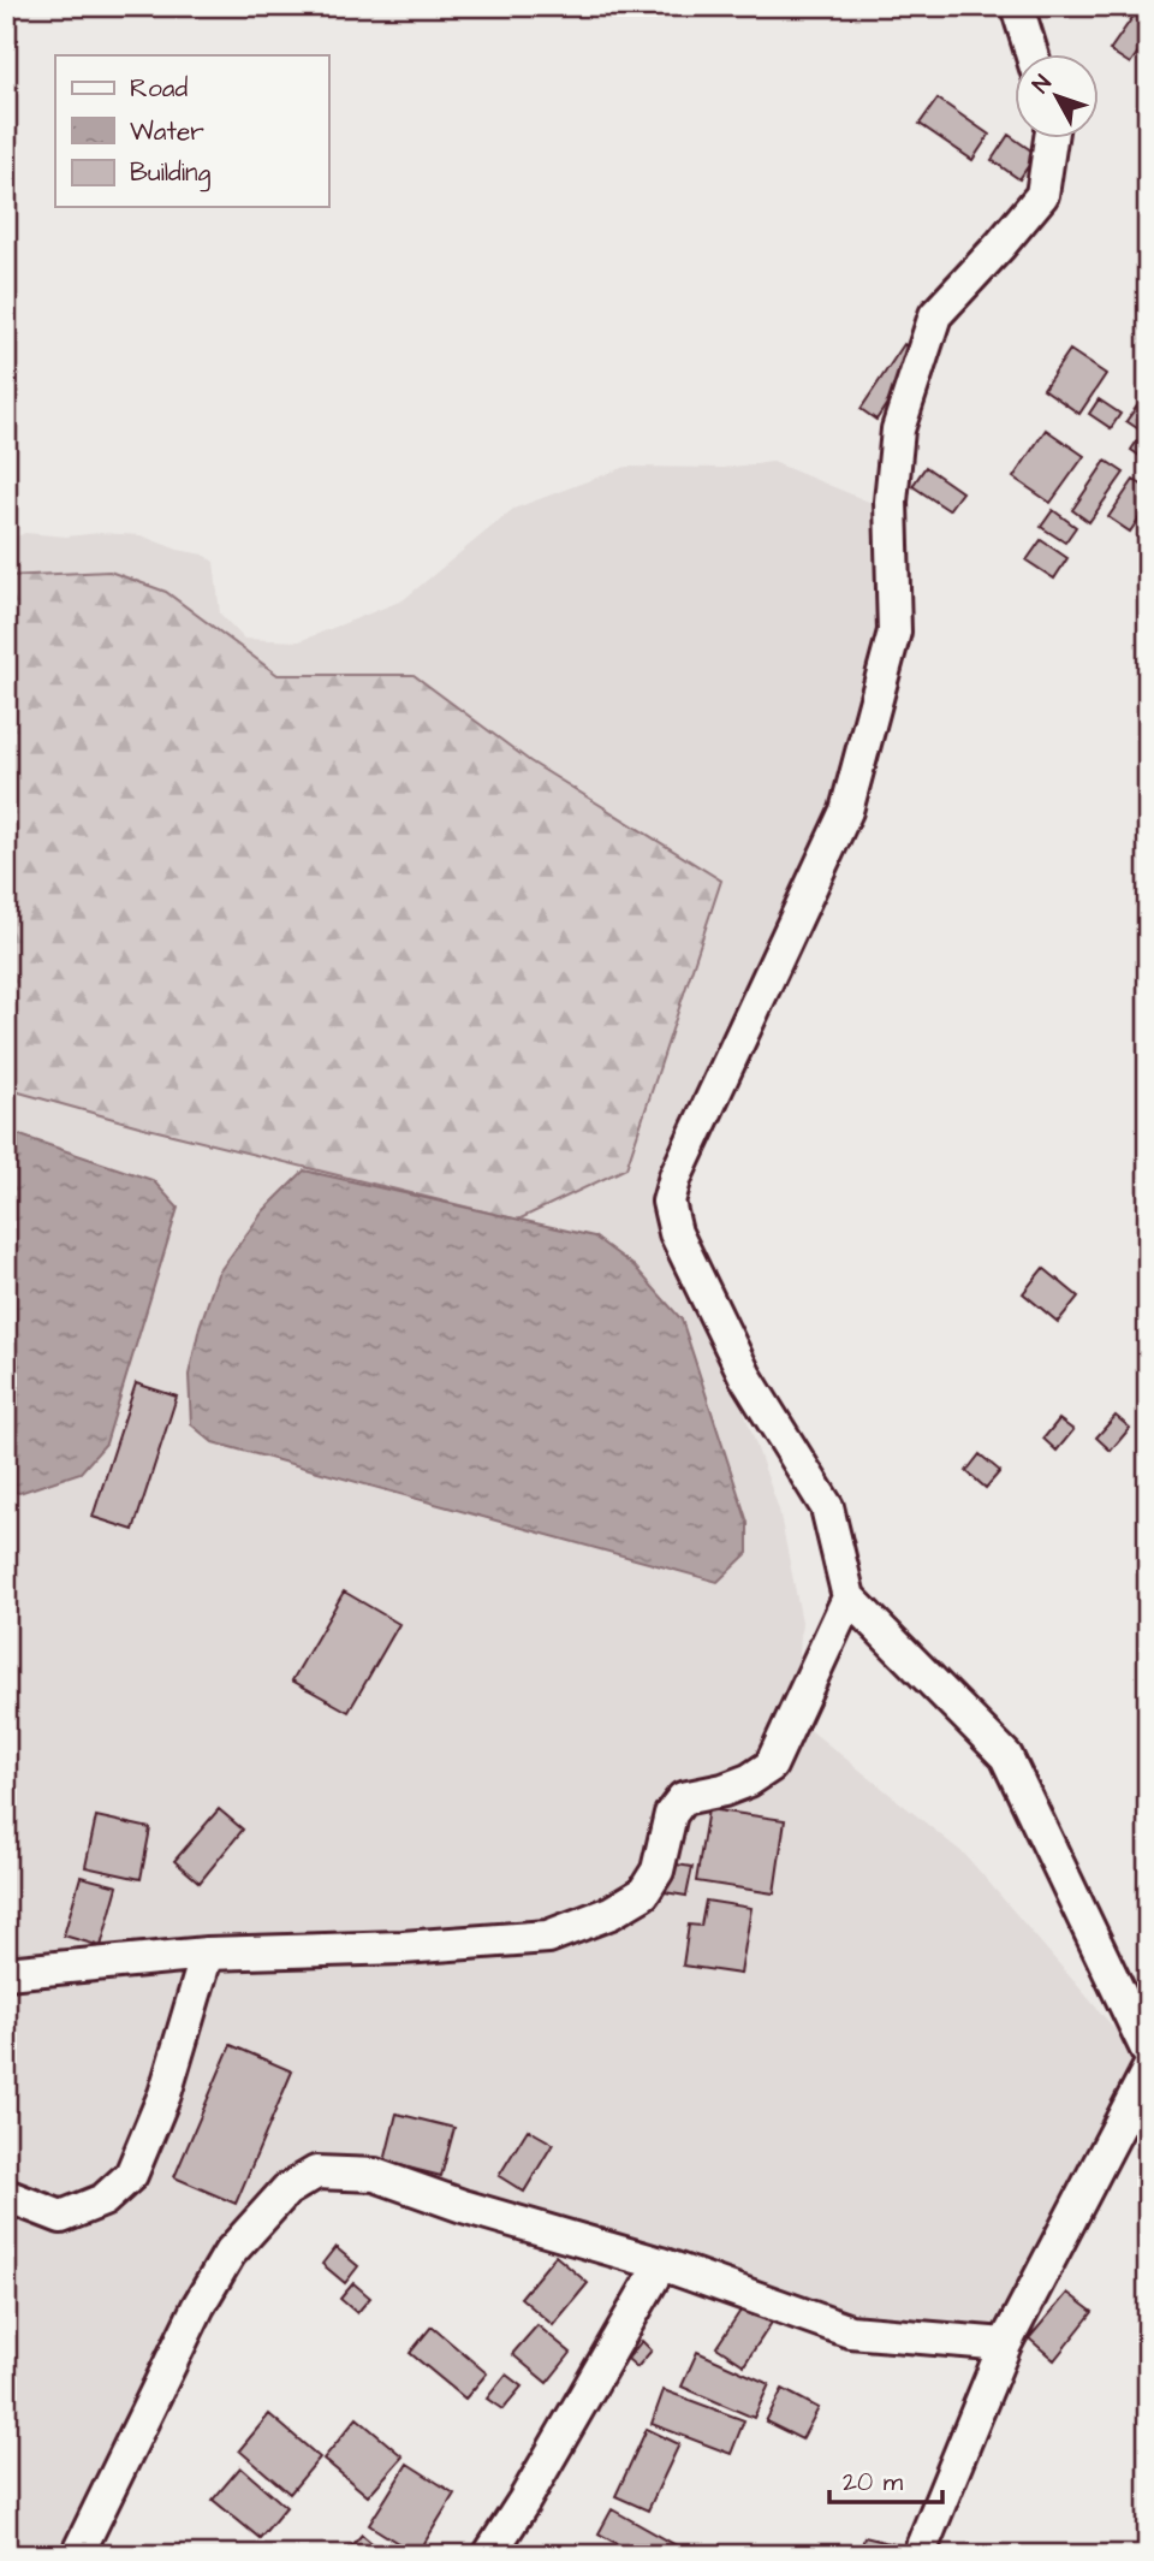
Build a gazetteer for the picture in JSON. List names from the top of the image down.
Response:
{
  "legend": ["Road", "Water", "Building"],
  "scale_bar": "20 m",
  "north": "top left"
}
